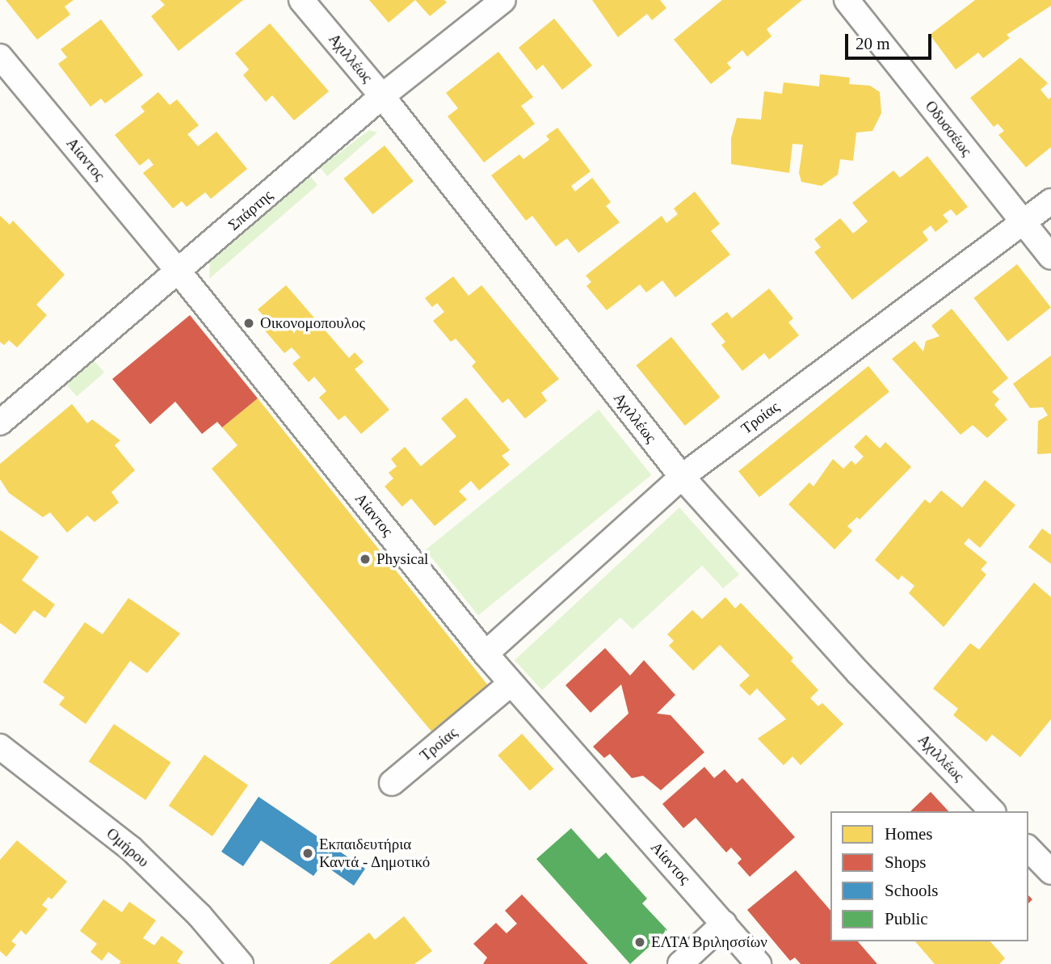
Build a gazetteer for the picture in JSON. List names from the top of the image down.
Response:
{
  "streets": {
    "street": [
      "Αχιλλέως",
      "Οδυσσέως",
      "Αίαντος",
      "Σπάρτης",
      "Τροίας",
      "Ομήρου"
    ]
  },
  "crossings": [
    ["Αχιλλέως", "Σπάρτης"],
    ["Αχιλλέως", "Τροίας"],
    ["Οδυσσέως", "Τροίας"],
    ["Αίαντος", "Σπάρτης"],
    ["Αίαντος", "Τροίας"]
  ],
  "places": [
    "Οικονομοπουλος",
    "Physical",
    "Εκπαιδευτήρια Καντά - Δημοτικό",
    "ΕΛΤΑ Βριλησσίων"
  ],
  "legend": [
    "Homes",
    "Shops",
    "Schools",
    "Public"
  ],
  "scale_bar": "20 m"
}
